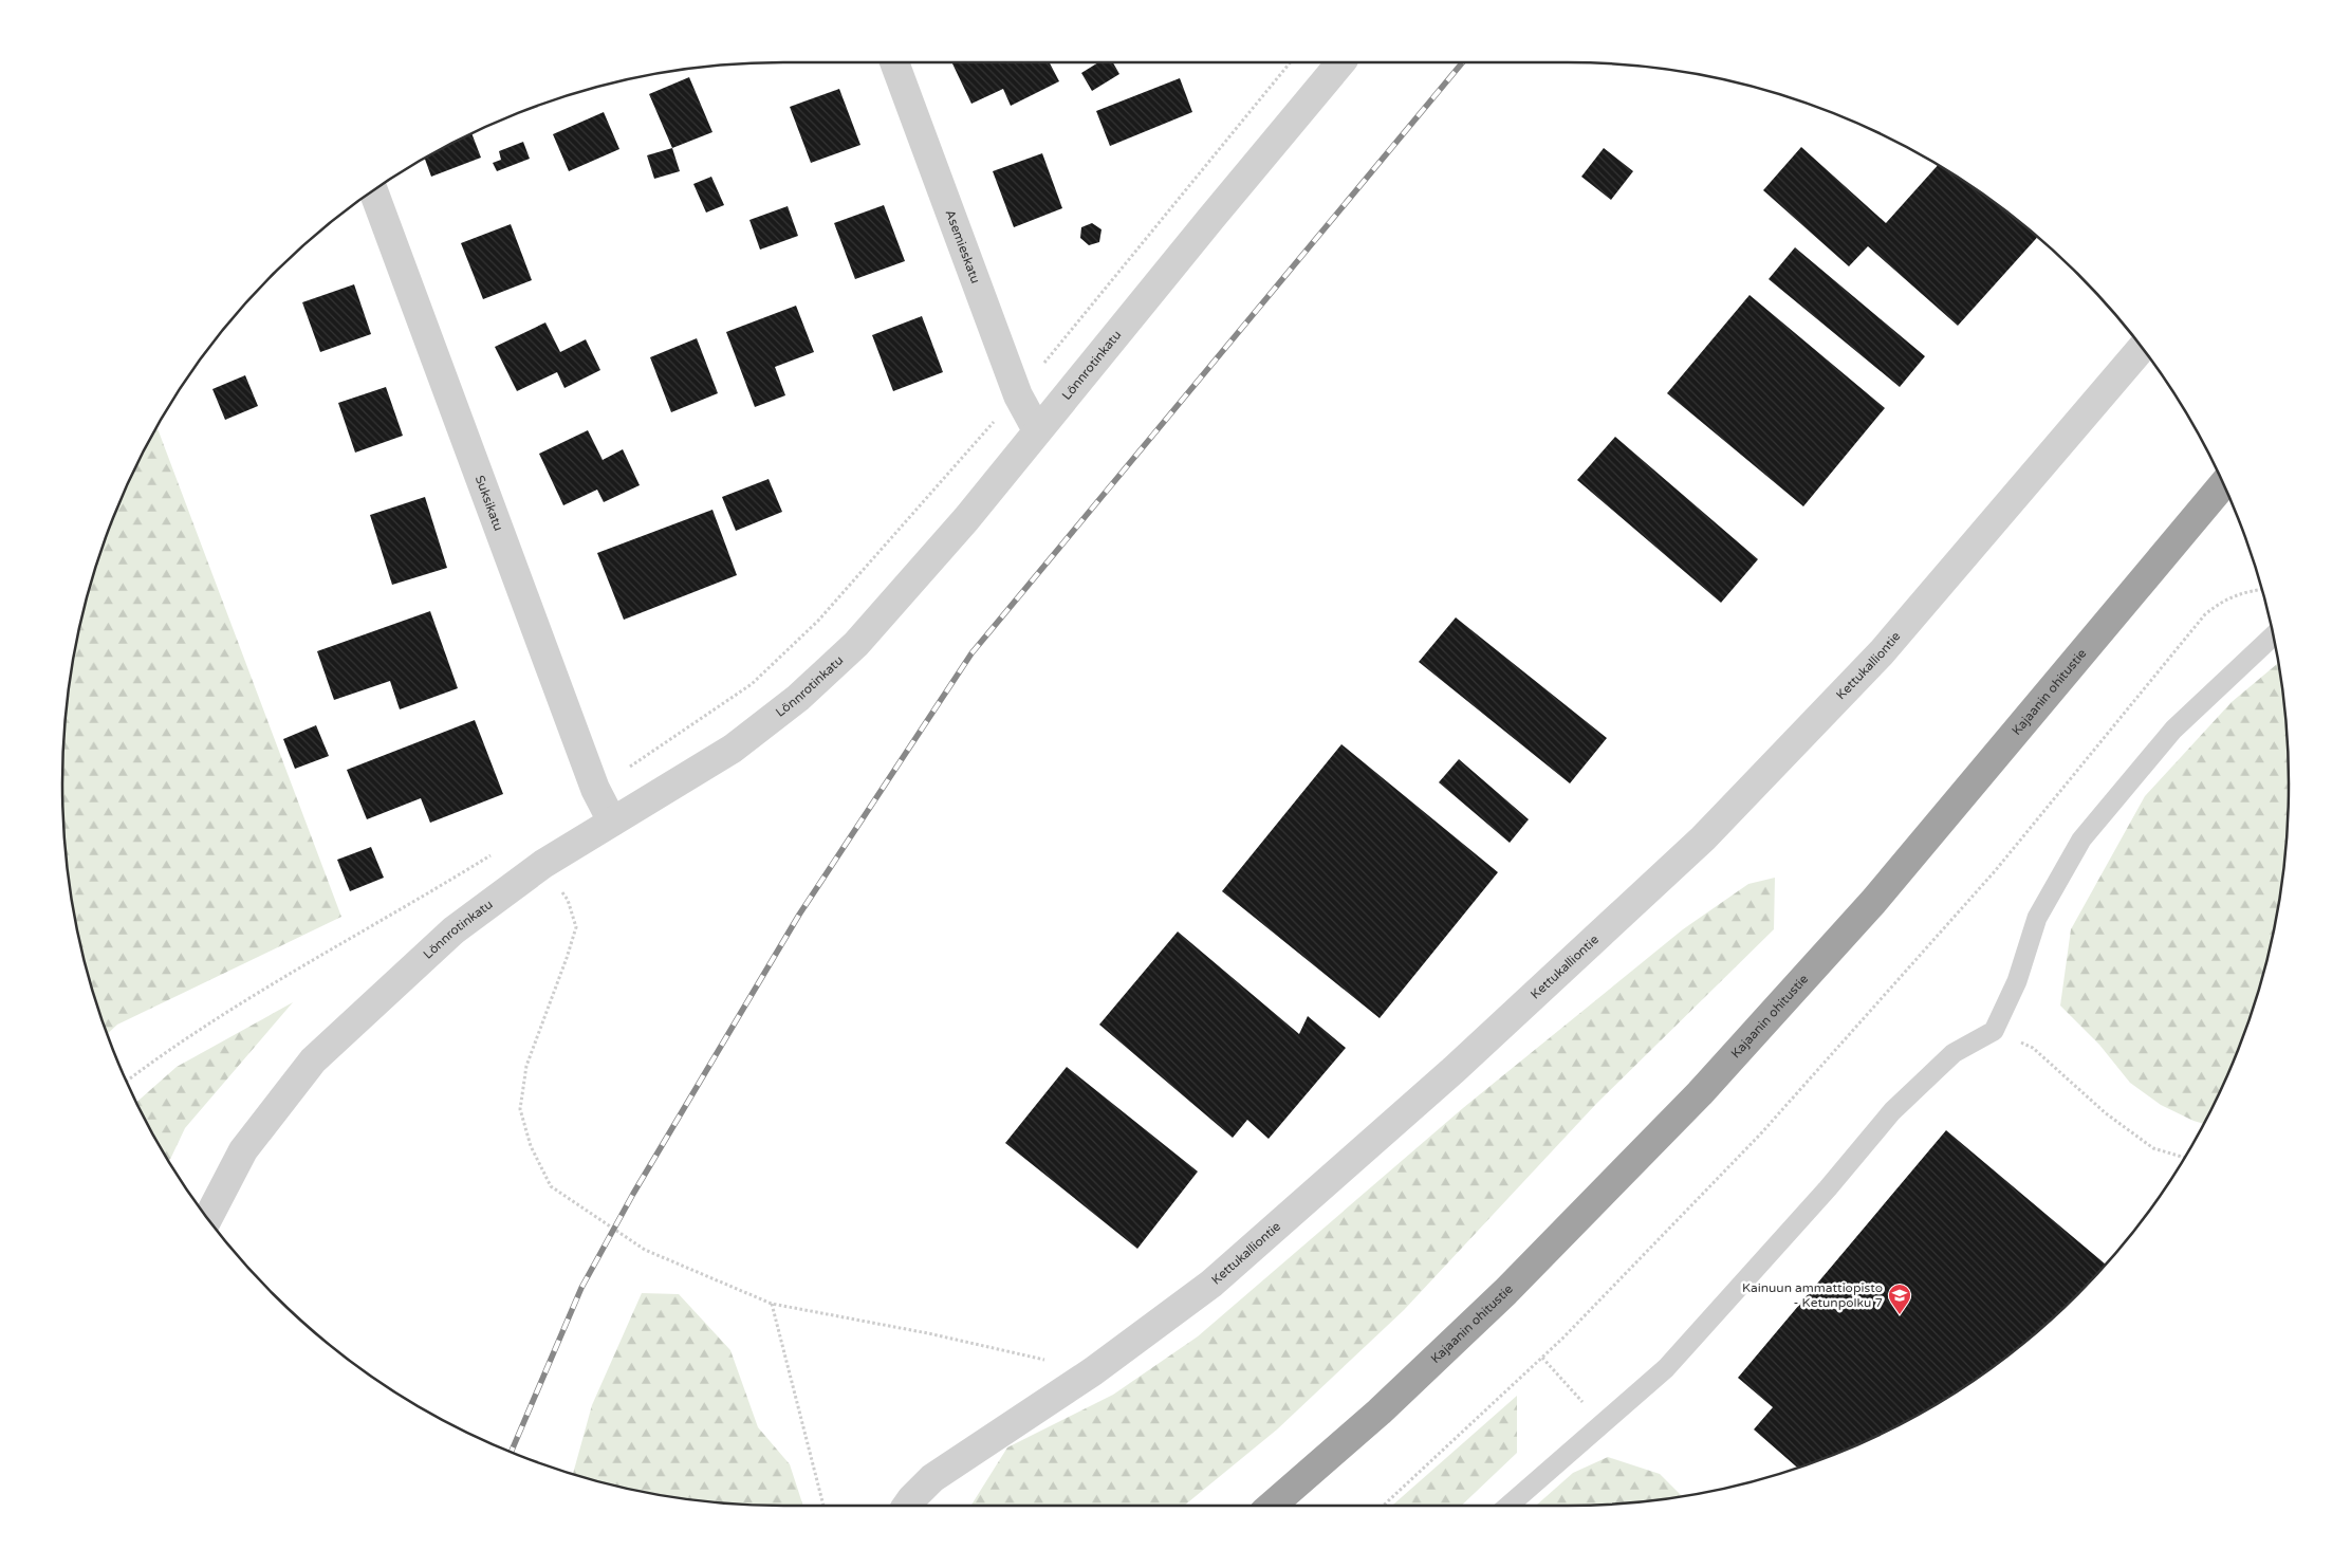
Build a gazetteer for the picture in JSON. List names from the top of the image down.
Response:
{
  "streets": {
    "highway": ["Kajaanin ohitustie"],
    "street": [
      "Asemieskatu",
      "Lönnrotinkatu",
      "Suksikatu",
      "Kettukalliontie"
    ]
  },
  "crossings": [
    ["Asemieskatu", "Lönnrotinkatu"],
    ["Lönnrotinkatu", "Suksikatu"]
  ],
  "places": {
    "school or university": ["Kainuun ammattiopisto - Ketunpolku 7"]
  }
}
